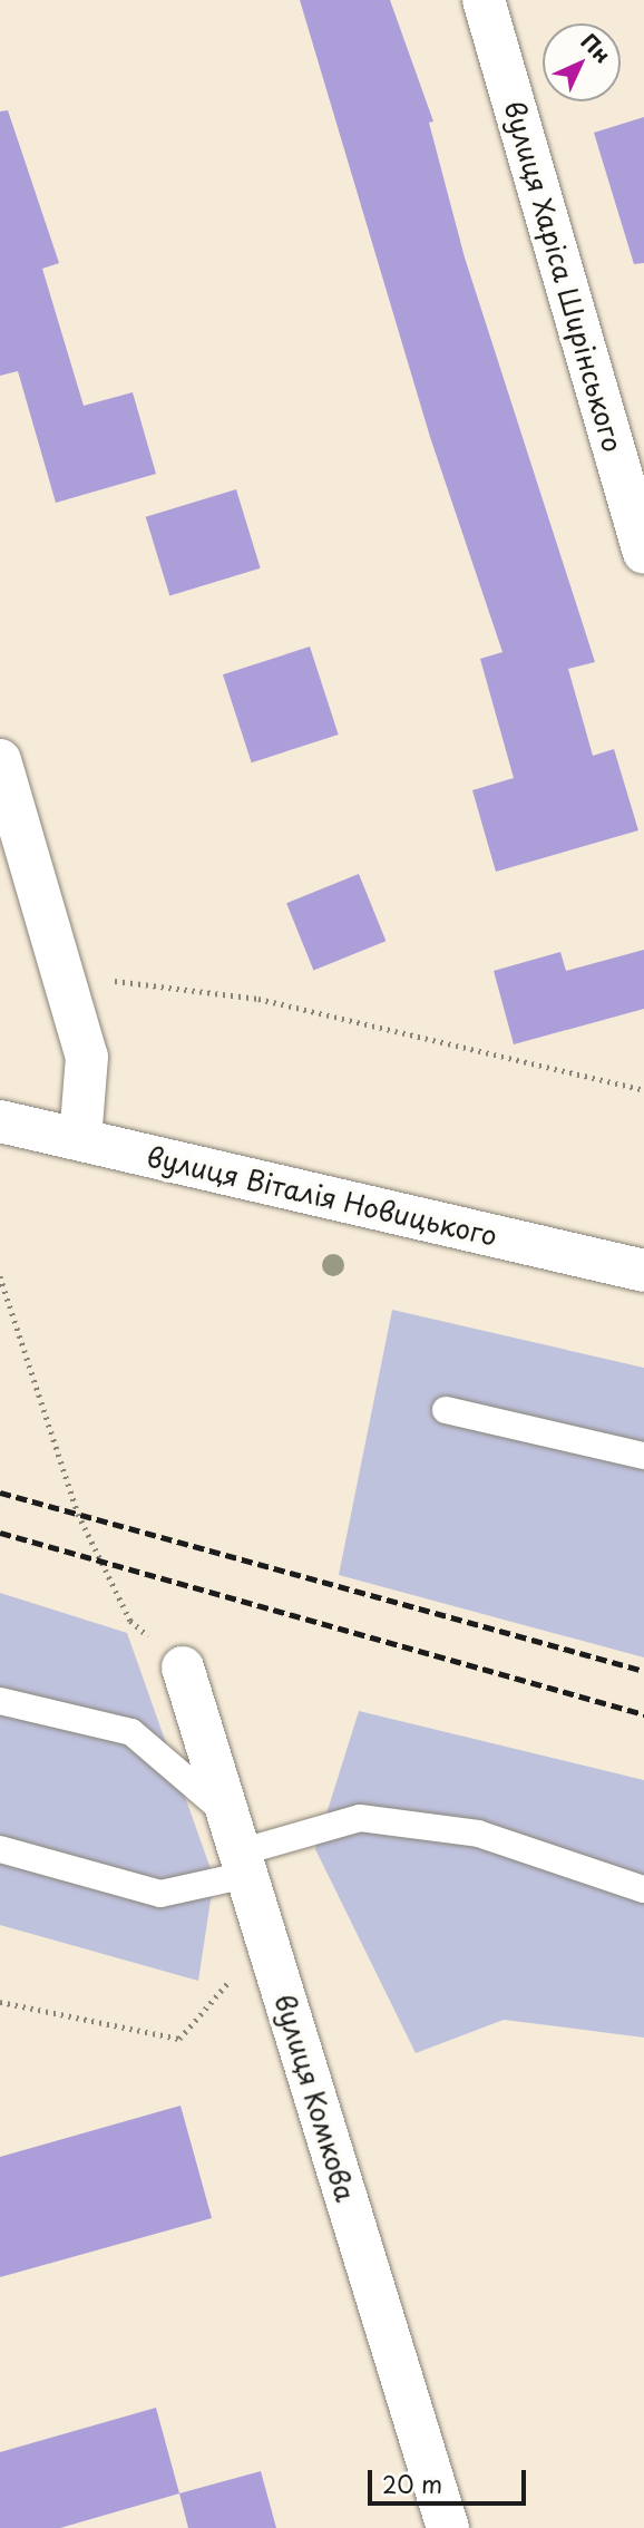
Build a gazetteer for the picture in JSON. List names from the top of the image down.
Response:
{
  "streets": {
    "street": ["вулиця Харіса Ширінського", "вулиця Віталія Новицького", "вулиця Комкова"]
  },
  "scale_bar": "20 m",
  "north": "top right"
}
